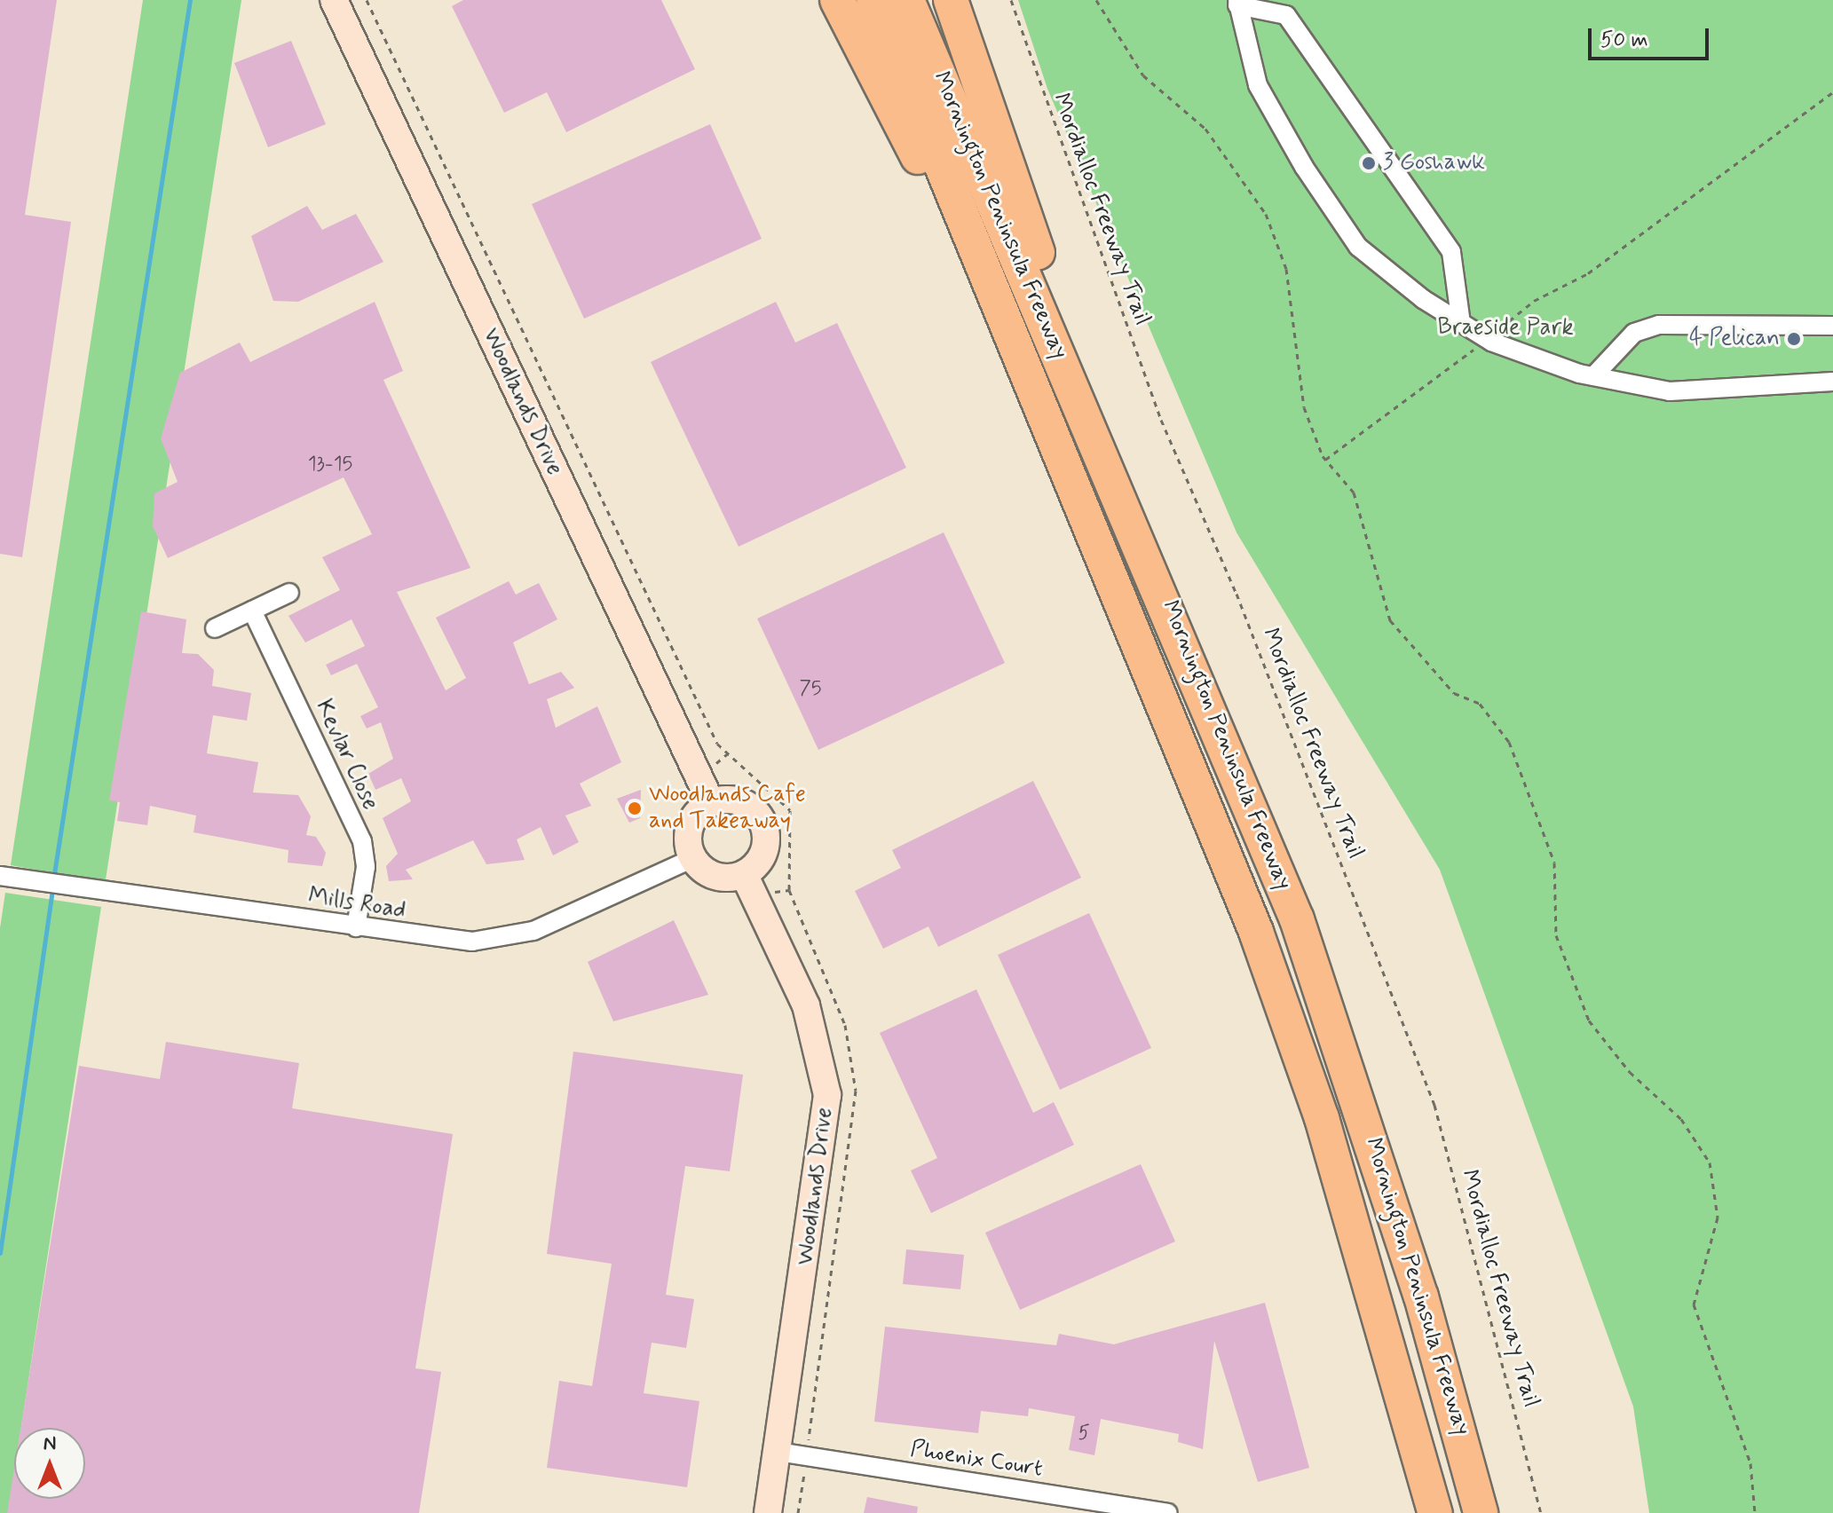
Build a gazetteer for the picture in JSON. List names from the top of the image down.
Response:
{
  "streets": {
    "highway": ["Mornington Peninsula Freeway"],
    "street": [
      "Woodlands Drive",
      "Kevlar Close",
      "Mills Road",
      "Phoenix Court"
    ],
    "path": ["Mordialloc Freeway Trail"]
  },
  "crossings": [
    ["Woodlands Drive", "Mills Road"],
    ["Woodlands Drive", "Phoenix Court"],
    ["Kevlar Close", "Mills Road"]
  ],
  "parks": ["Braeside Park"],
  "places": ["3 Goshawk", "4 Pelican", "Woodlands Cafe and Takeaway"],
  "house_numbers": ["13-15", "75", "5"],
  "scale_bar": "50 m",
  "north": "top"
}
